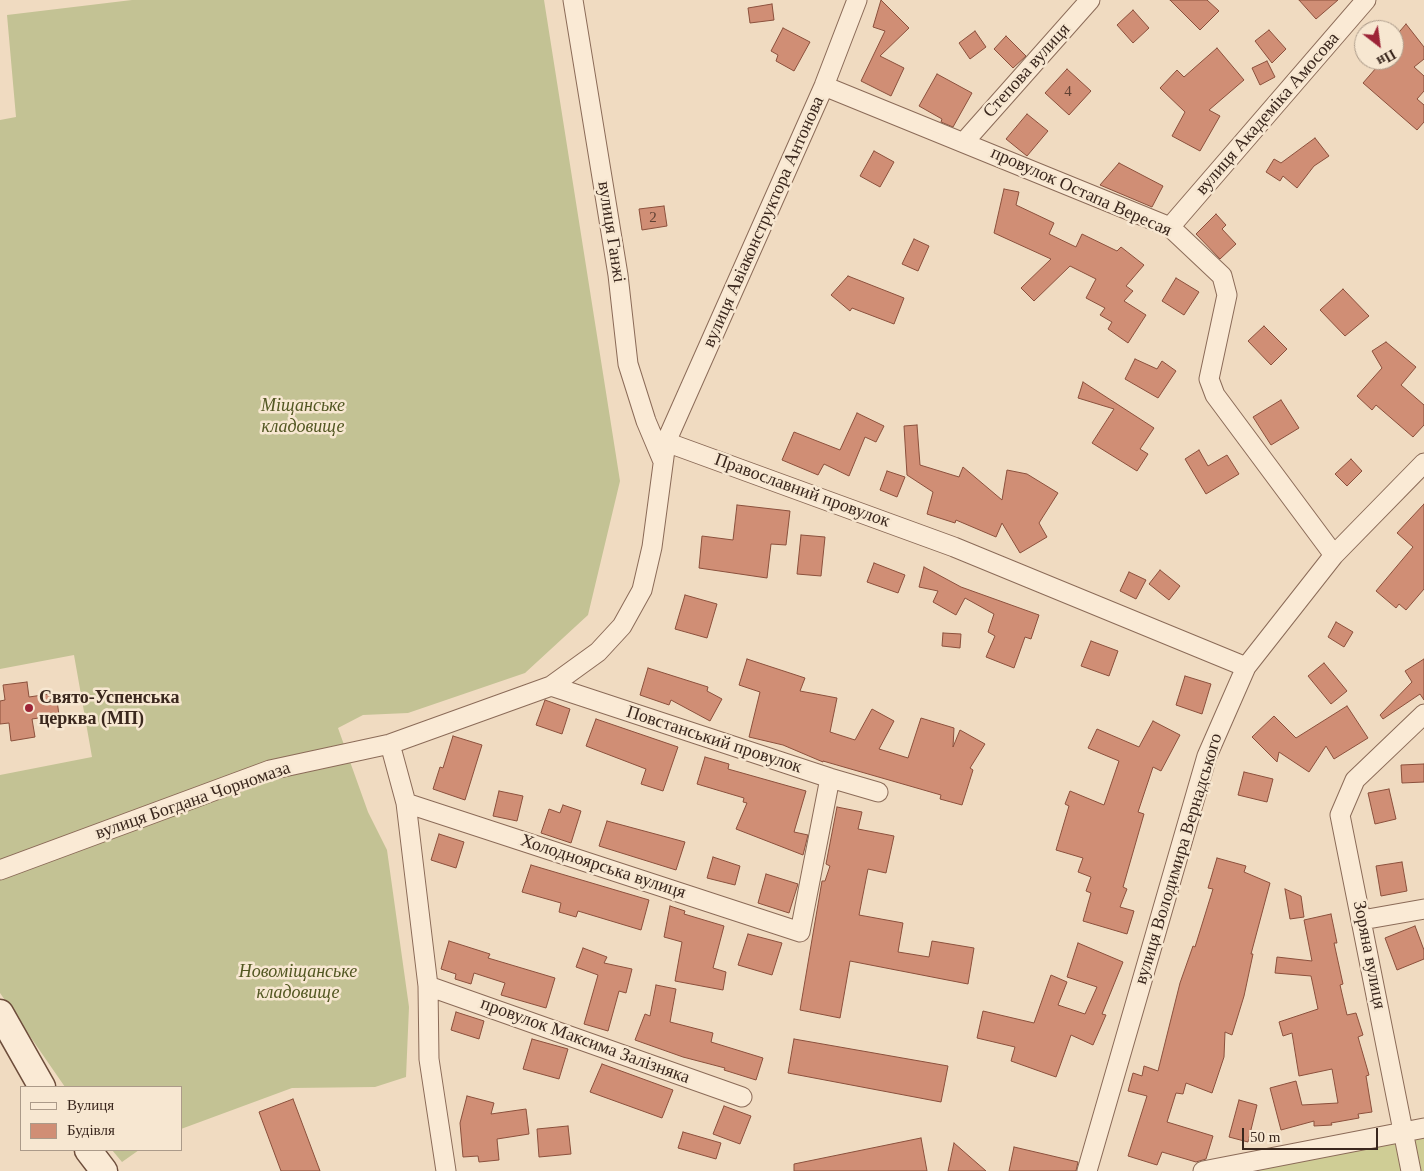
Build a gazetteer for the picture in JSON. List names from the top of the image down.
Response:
{
  "streets": {
    "street": [
      "Степова вулиця",
      "вулиця Академіка Амосова",
      "провулок Остапа Вересая",
      "вулиця Авіаконструктора Антонова",
      "вулиця Ганжі",
      "Православний провулок",
      "Повстанський провулок",
      "вулиця Богдана Чорномаза",
      "вулиця Володимира Вернадського",
      "Холодноярська вулиця",
      "Зоряна вулиця",
      "провулок Максима Залізняка"
    ]
  },
  "crossings": [
    ["Степова вулиця", "провулок Остапа Вересая"],
    ["вулиця Академіка Амосова", "провулок Остапа Вересая"],
    ["провулок Остапа Вересая", "вулиця Авіаконструктора Антонова"],
    ["провулок Остапа Вересая", "вулиця Володимира Вернадського"],
    ["вулиця Авіаконструктора Антонова", "вулиця Ганжі"],
    ["вулиця Авіаконструктора Антонова", "Православний провулок"],
    ["вулиця Авіаконструктора Антонова", "вулиця Богдана Чорномаза"],
    ["вулиця Ганжі", "Православний провулок"],
    ["вулиця Ганжі", "вулиця Богдана Чорномаза"],
    ["Православний провулок", "вулиця Богдана Чорномаза"],
    ["Православний провулок", "вулиця Володимира Вернадського"],
    ["Повстанський провулок", "вулиця Богдана Чорномаза"],
    ["Повстанський провулок", "Холодноярська вулиця"]
  ],
  "parks": ["Міщанське кладовище", "Новоміщанське кладовище"],
  "places": ["Свято-Успенська церква (МП)"],
  "house_numbers": ["4", "2"],
  "legend": ["Вулиця", "Будівля"],
  "scale_bar": "50 m",
  "north": "bottom right"
}
